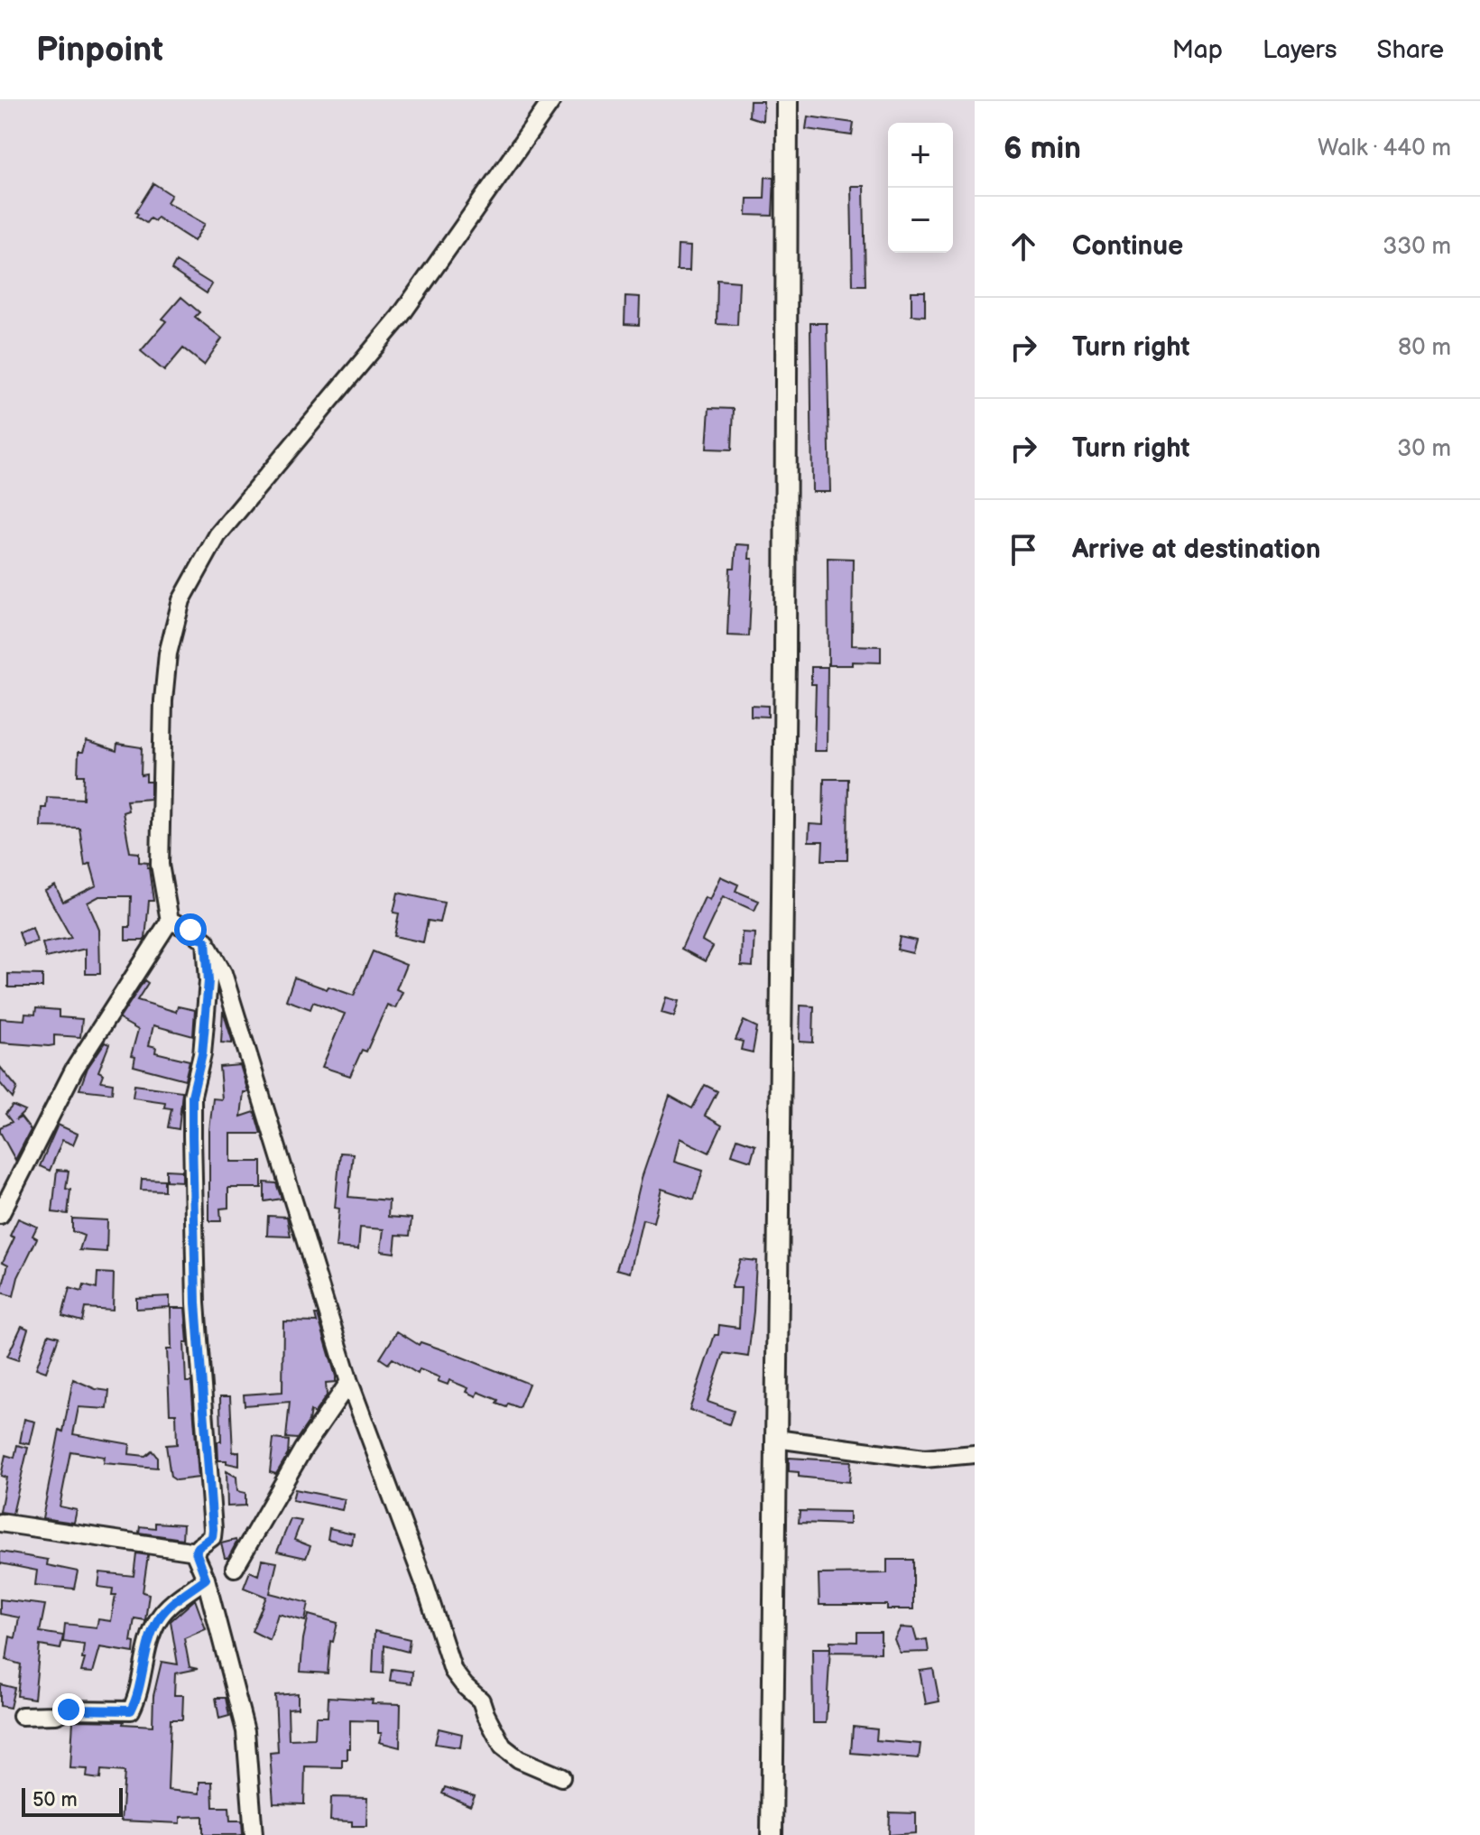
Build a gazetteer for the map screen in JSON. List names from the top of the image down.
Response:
{
  "scale_bar": "50 m",
  "page": {
    "header": "Pinpoint",
    "nav": ["Map", "Layers", "Share"],
    "heading": ["6 min", "Walk · 440 m"],
    "map_buttons": ["+", "−"],
    "list": [
      ["Continue", "330 m"],
      ["Turn right", "80 m"],
      ["Turn right", "30 m"],
      "Arrive at destination"
    ],
    "scale": "50 m"
  }
}
